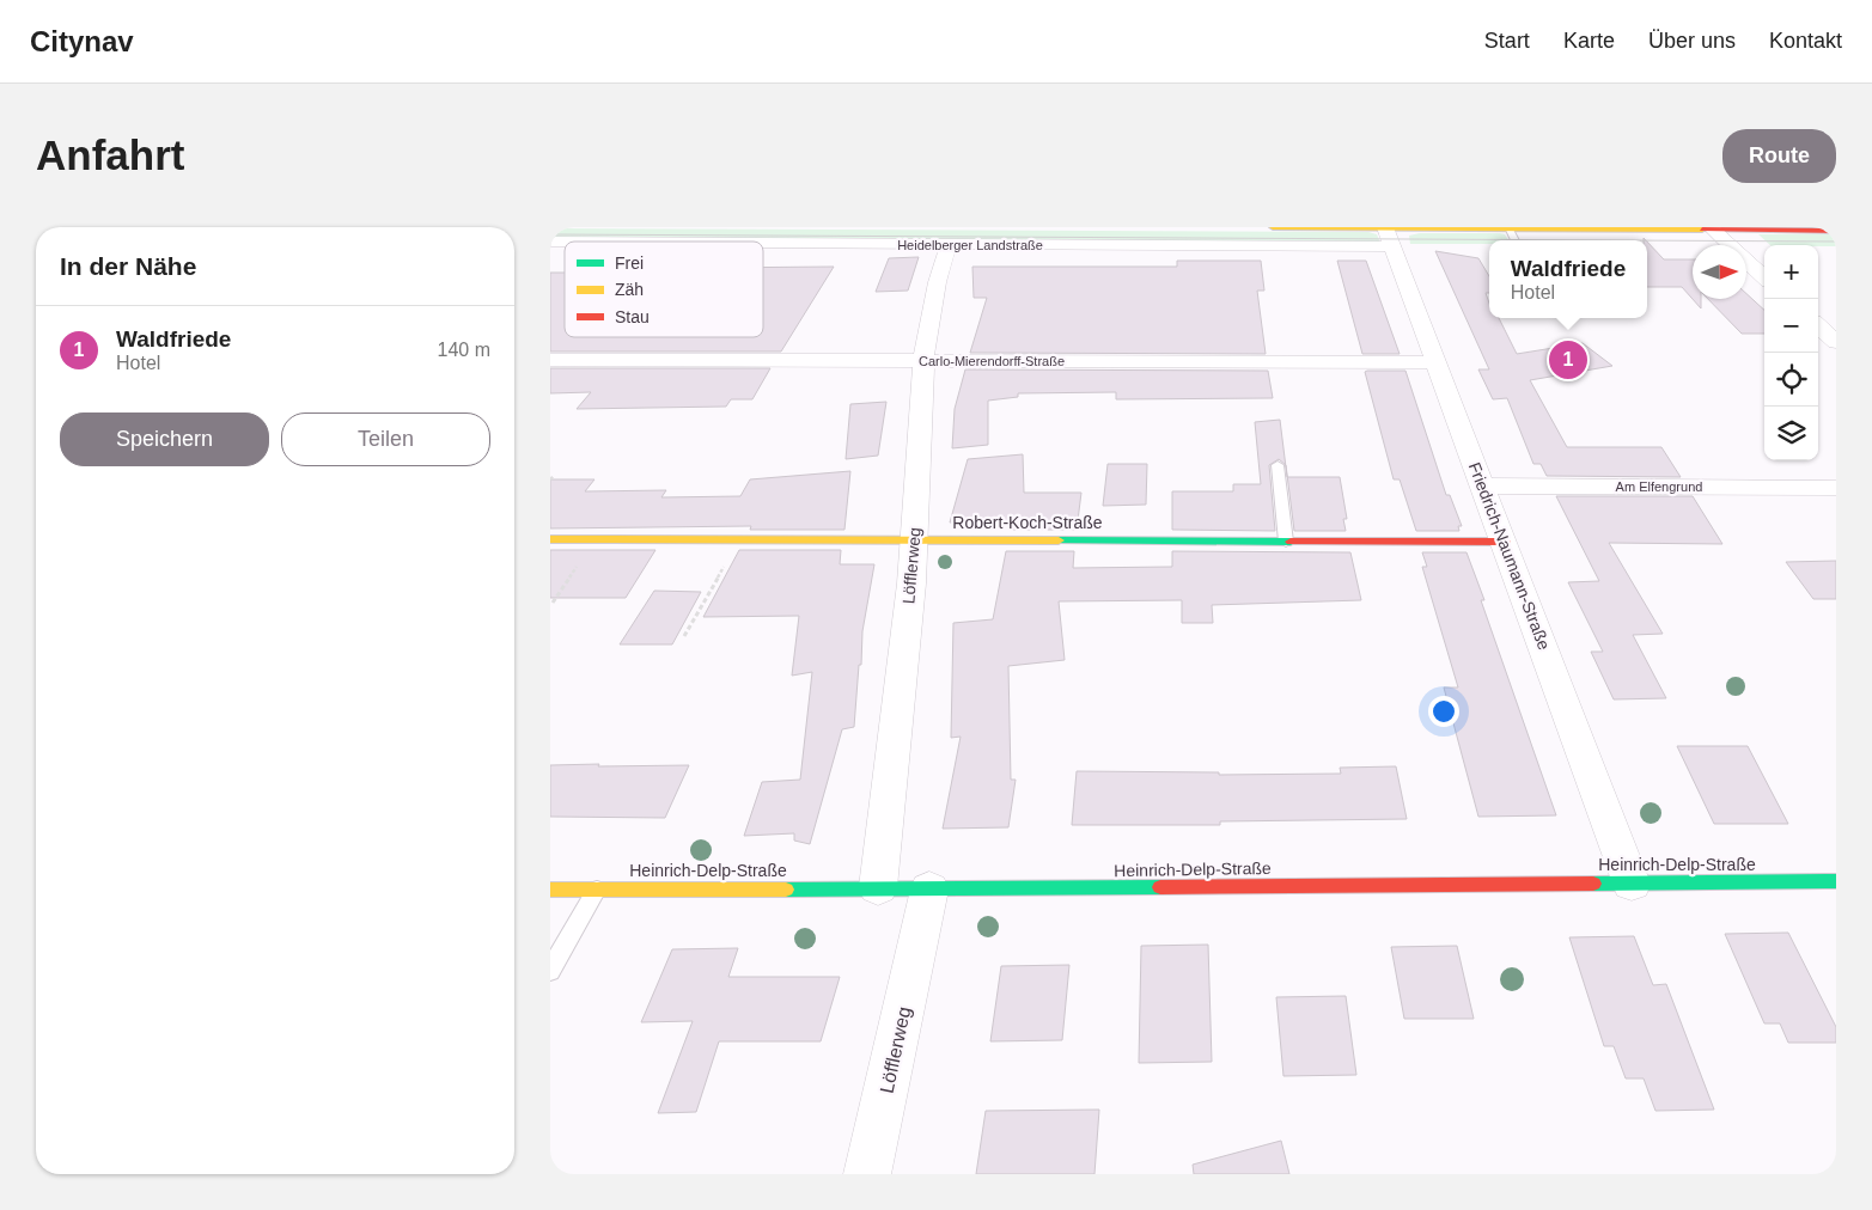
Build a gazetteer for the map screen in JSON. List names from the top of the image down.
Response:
{
  "streets": {
    "street": [
      "Heidelberger Landstraße",
      "Carlo-Mierendorff-Straße",
      "Am Elfengrund",
      "Robert-Koch-Straße",
      "Friedrich-Naumann-Straße",
      "Löfflerweg",
      "Heinrich-Delp-Straße"
    ]
  },
  "crossings": [
    ["Heidelberger Landstraße", "Friedrich-Naumann-Straße"],
    ["Heidelberger Landstraße", "Löfflerweg"],
    ["Carlo-Mierendorff-Straße", "Friedrich-Naumann-Straße"],
    ["Carlo-Mierendorff-Straße", "Löfflerweg"],
    ["Am Elfengrund", "Friedrich-Naumann-Straße"],
    ["Robert-Koch-Straße", "Friedrich-Naumann-Straße"],
    ["Robert-Koch-Straße", "Löfflerweg"],
    ["Friedrich-Naumann-Straße", "Heinrich-Delp-Straße"],
    ["Löfflerweg", "Heinrich-Delp-Straße"]
  ],
  "legend": ["Frei", "Zäh", "Stau"],
  "north": "right",
  "page": {
    "header": "Citynav",
    "nav": [
      "Start",
      "Karte",
      "Über uns",
      "Kontakt"
    ],
    "buttons": [
      "Route",
      ["Speichern", "Teilen"]
    ],
    "title": "Anfahrt",
    "heading": "In der Nähe",
    "popup": ["Waldfriede", "Hotel"],
    "map_buttons": ["+", "−"],
    "list": [
      {
        "mark": "1",
        "name": "Waldfriede",
        "note": "Hotel",
        "value": "140 m"
      }
    ],
    "pins": "1"
  }
}
